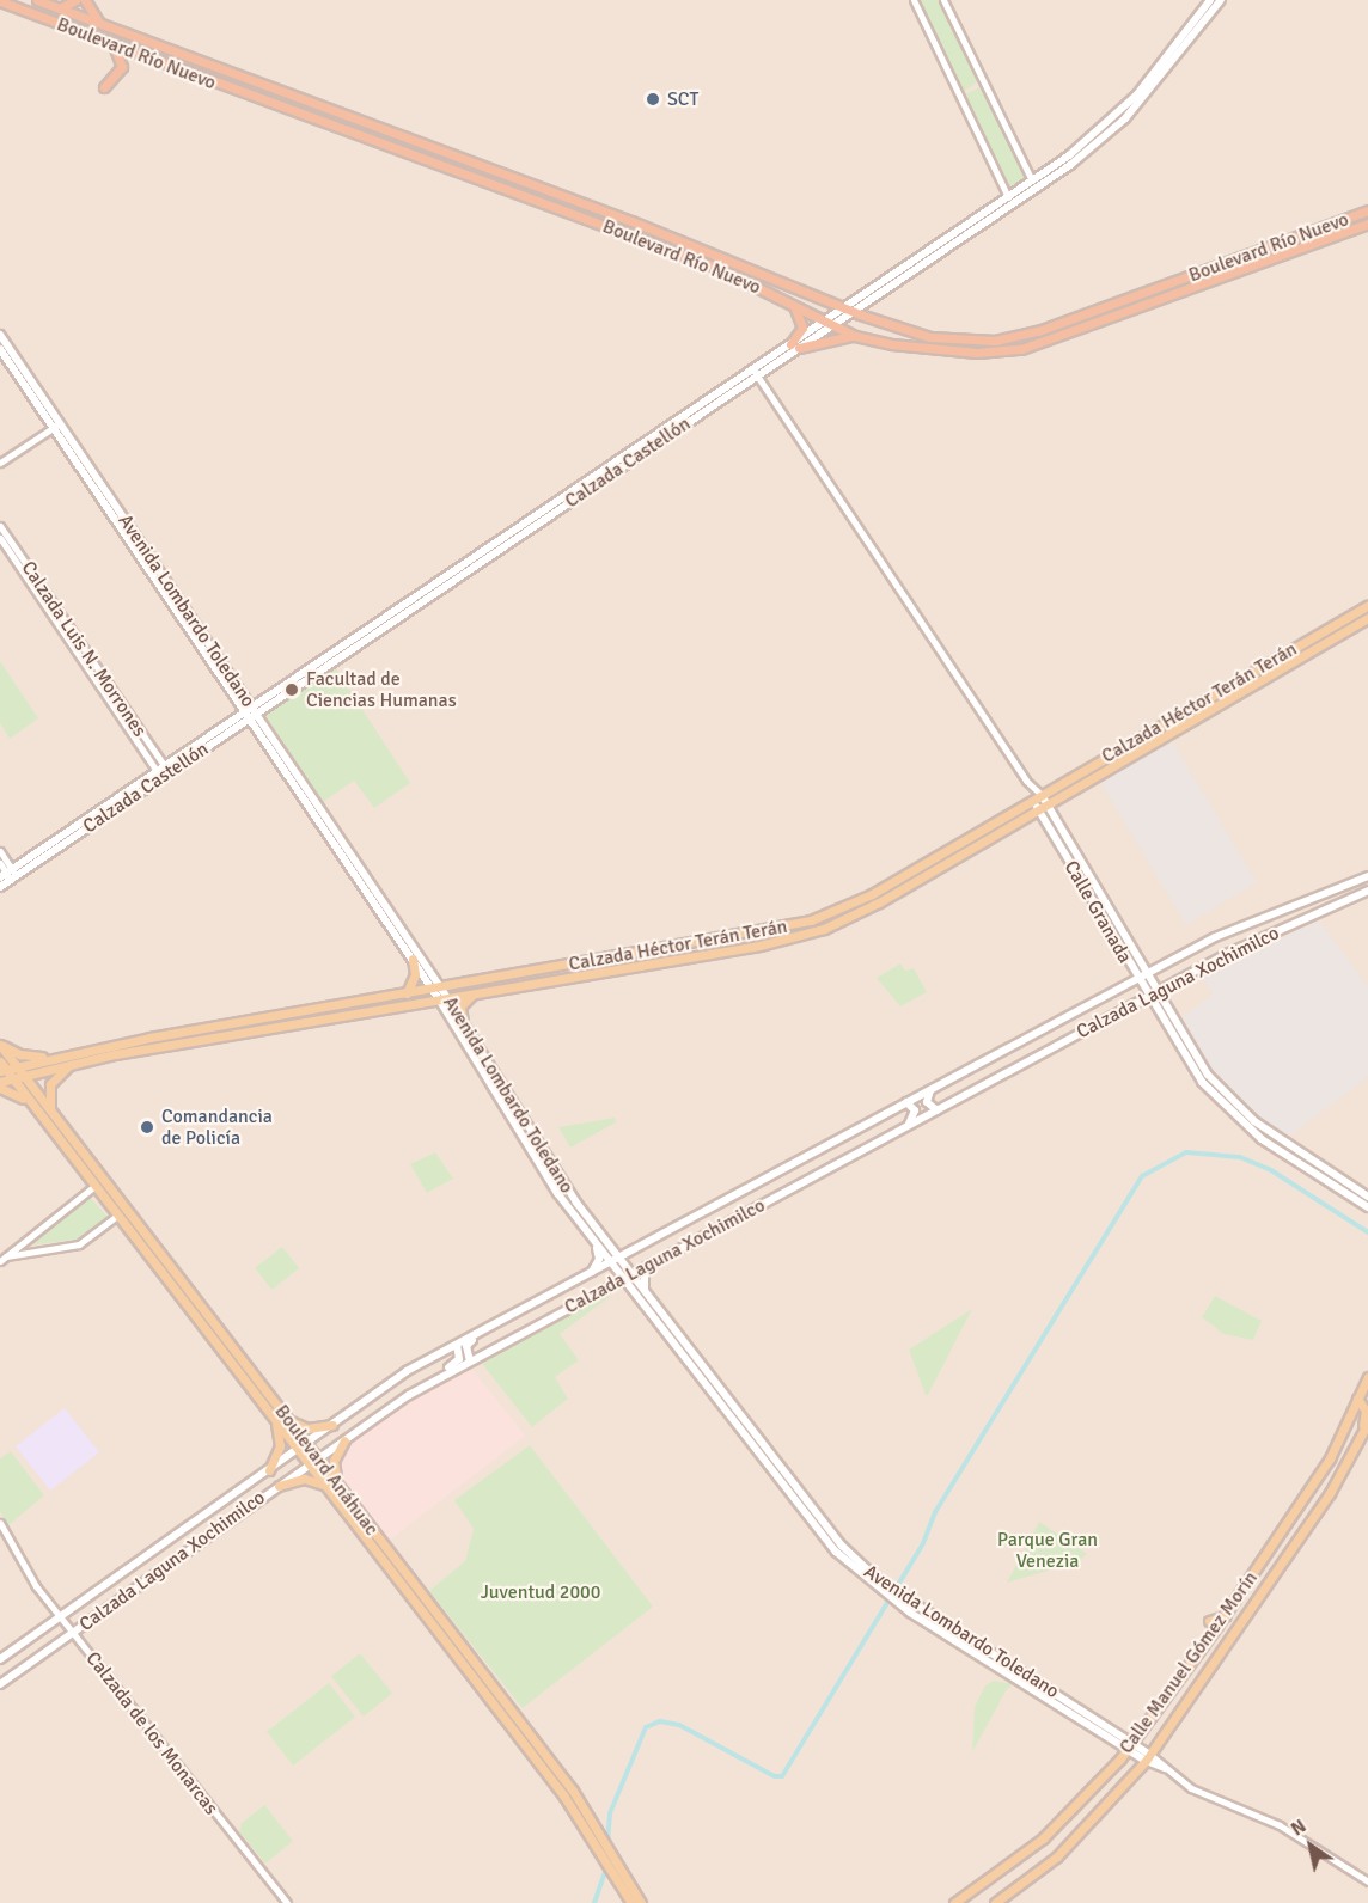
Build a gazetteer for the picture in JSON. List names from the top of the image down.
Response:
{
  "streets": {
    "highway": ["Boulevard Río Nuevo"],
    "main road": [
      "Calzada Castellón",
      "Avenida Lombardo Toledano",
      "Calzada Héctor Terán Terán",
      "Calle Granada",
      "Calzada Laguna Xochimilco",
      "Boulevard Anáhuac",
      "Calle Manuel Gómez Morín"
    ],
    "street": ["Calzada Luis N. Morrones", "Calzada de los Monarcas"]
  },
  "crossings": [
    ["Boulevard Río Nuevo", "Calzada Castellón"],
    ["Calzada Castellón", "Avenida Lombardo Toledano"],
    ["Calzada Castellón", "Calzada Luis N. Morrones"],
    ["Calzada Castellón", "Calle Granada"],
    ["Avenida Lombardo Toledano", "Calzada Héctor Terán Terán"],
    ["Avenida Lombardo Toledano", "Calzada Laguna Xochimilco"],
    ["Avenida Lombardo Toledano", "Calle Manuel Gómez Morín"],
    ["Calzada Héctor Terán Terán", "Calle Granada"],
    ["Calzada Héctor Terán Terán", "Boulevard Anáhuac"],
    ["Calle Granada", "Calzada Laguna Xochimilco"],
    ["Calzada Laguna Xochimilco", "Boulevard Anáhuac"],
    ["Calzada Laguna Xochimilco", "Calzada de los Monarcas"]
  ],
  "parks": ["Parque Gran Venezia", "Juventud 2000"],
  "places": ["SCT", "Facultad de Ciencias Humanas", "Comandancia de Policía"],
  "north": "top left"
}
